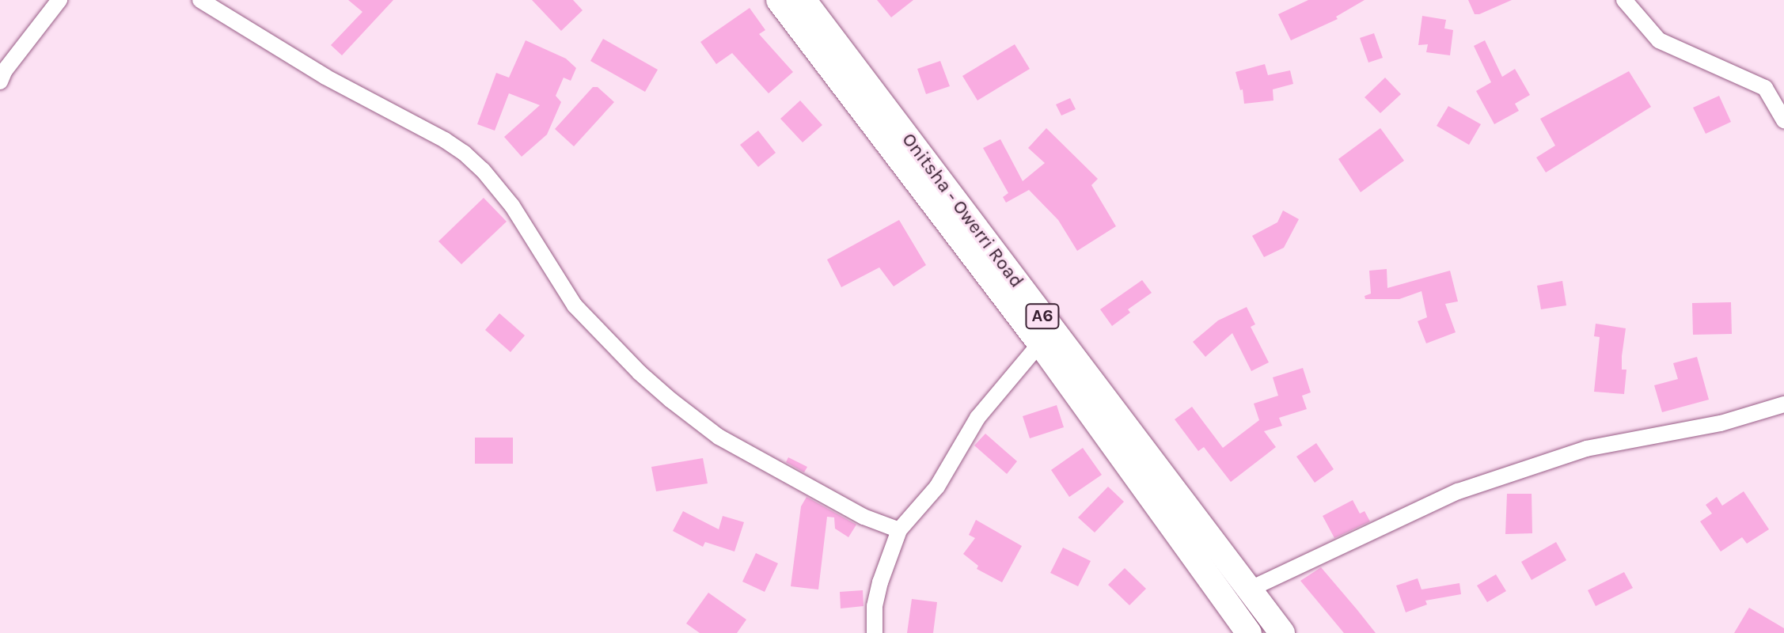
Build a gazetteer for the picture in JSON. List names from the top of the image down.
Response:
{
  "streets": {
    "highway": ["Onitsha - Owerri Road", "A6"]
  }
}
